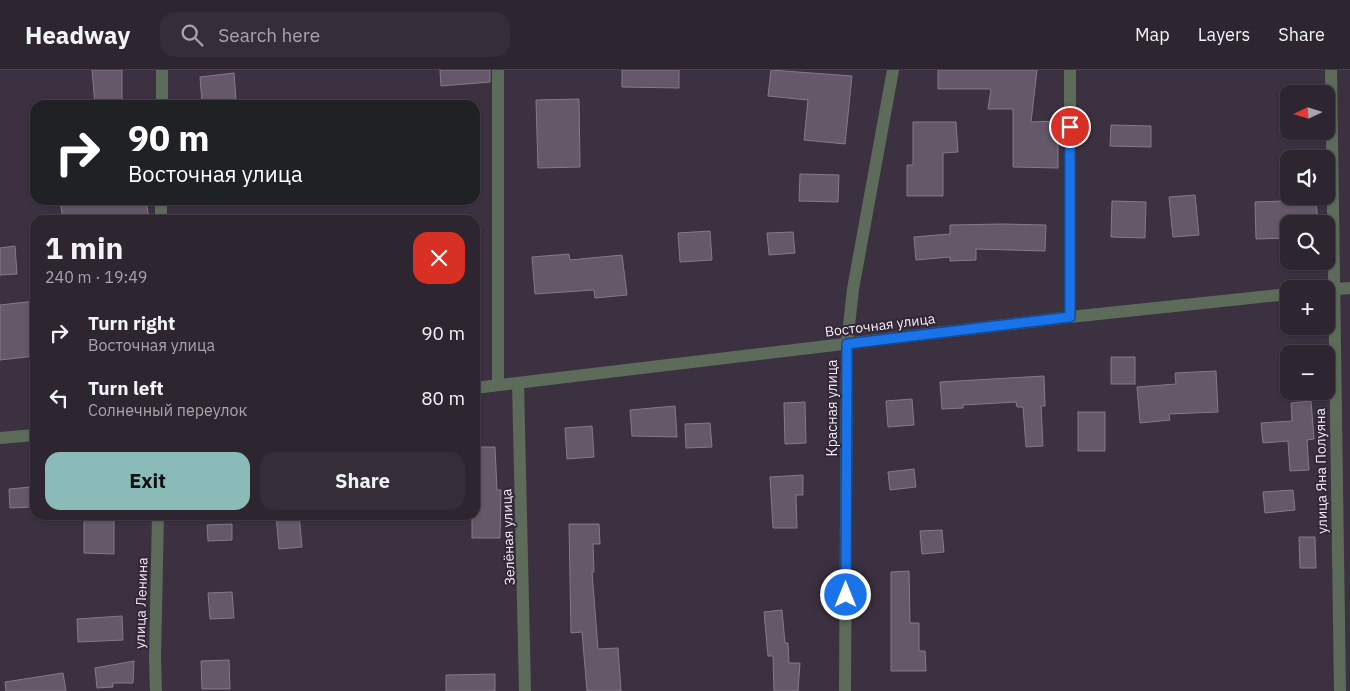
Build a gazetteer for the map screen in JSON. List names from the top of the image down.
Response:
{
  "streets": {
    "street": [
      "Восточная улица",
      "Красная улица",
      "улица Яна Полуяна",
      "Зелёная улица",
      "улица Ленина"
    ]
  },
  "crossings": [
    ["Восточная улица", "Красная улица"],
    ["Восточная улица", "Зелёная улица"]
  ],
  "north": "left",
  "page": {
    "header": "Headway",
    "search": "Search here",
    "nav": ["Map", "Layers", "Share"],
    "map_buttons": ["+", "−"],
    "turn": ["90 m", "Восточная улица"],
    "heading": ["1 min", "240 m · 19:49"],
    "list": [
      {
        "name": "Turn right",
        "note": "Восточная улица",
        "value": "90 m"
      },
      {
        "name": "Turn left",
        "note": "Солнечный переулок",
        "value": "80 m"
      }
    ],
    "buttons": ["Exit", "Share"]
  }
}
